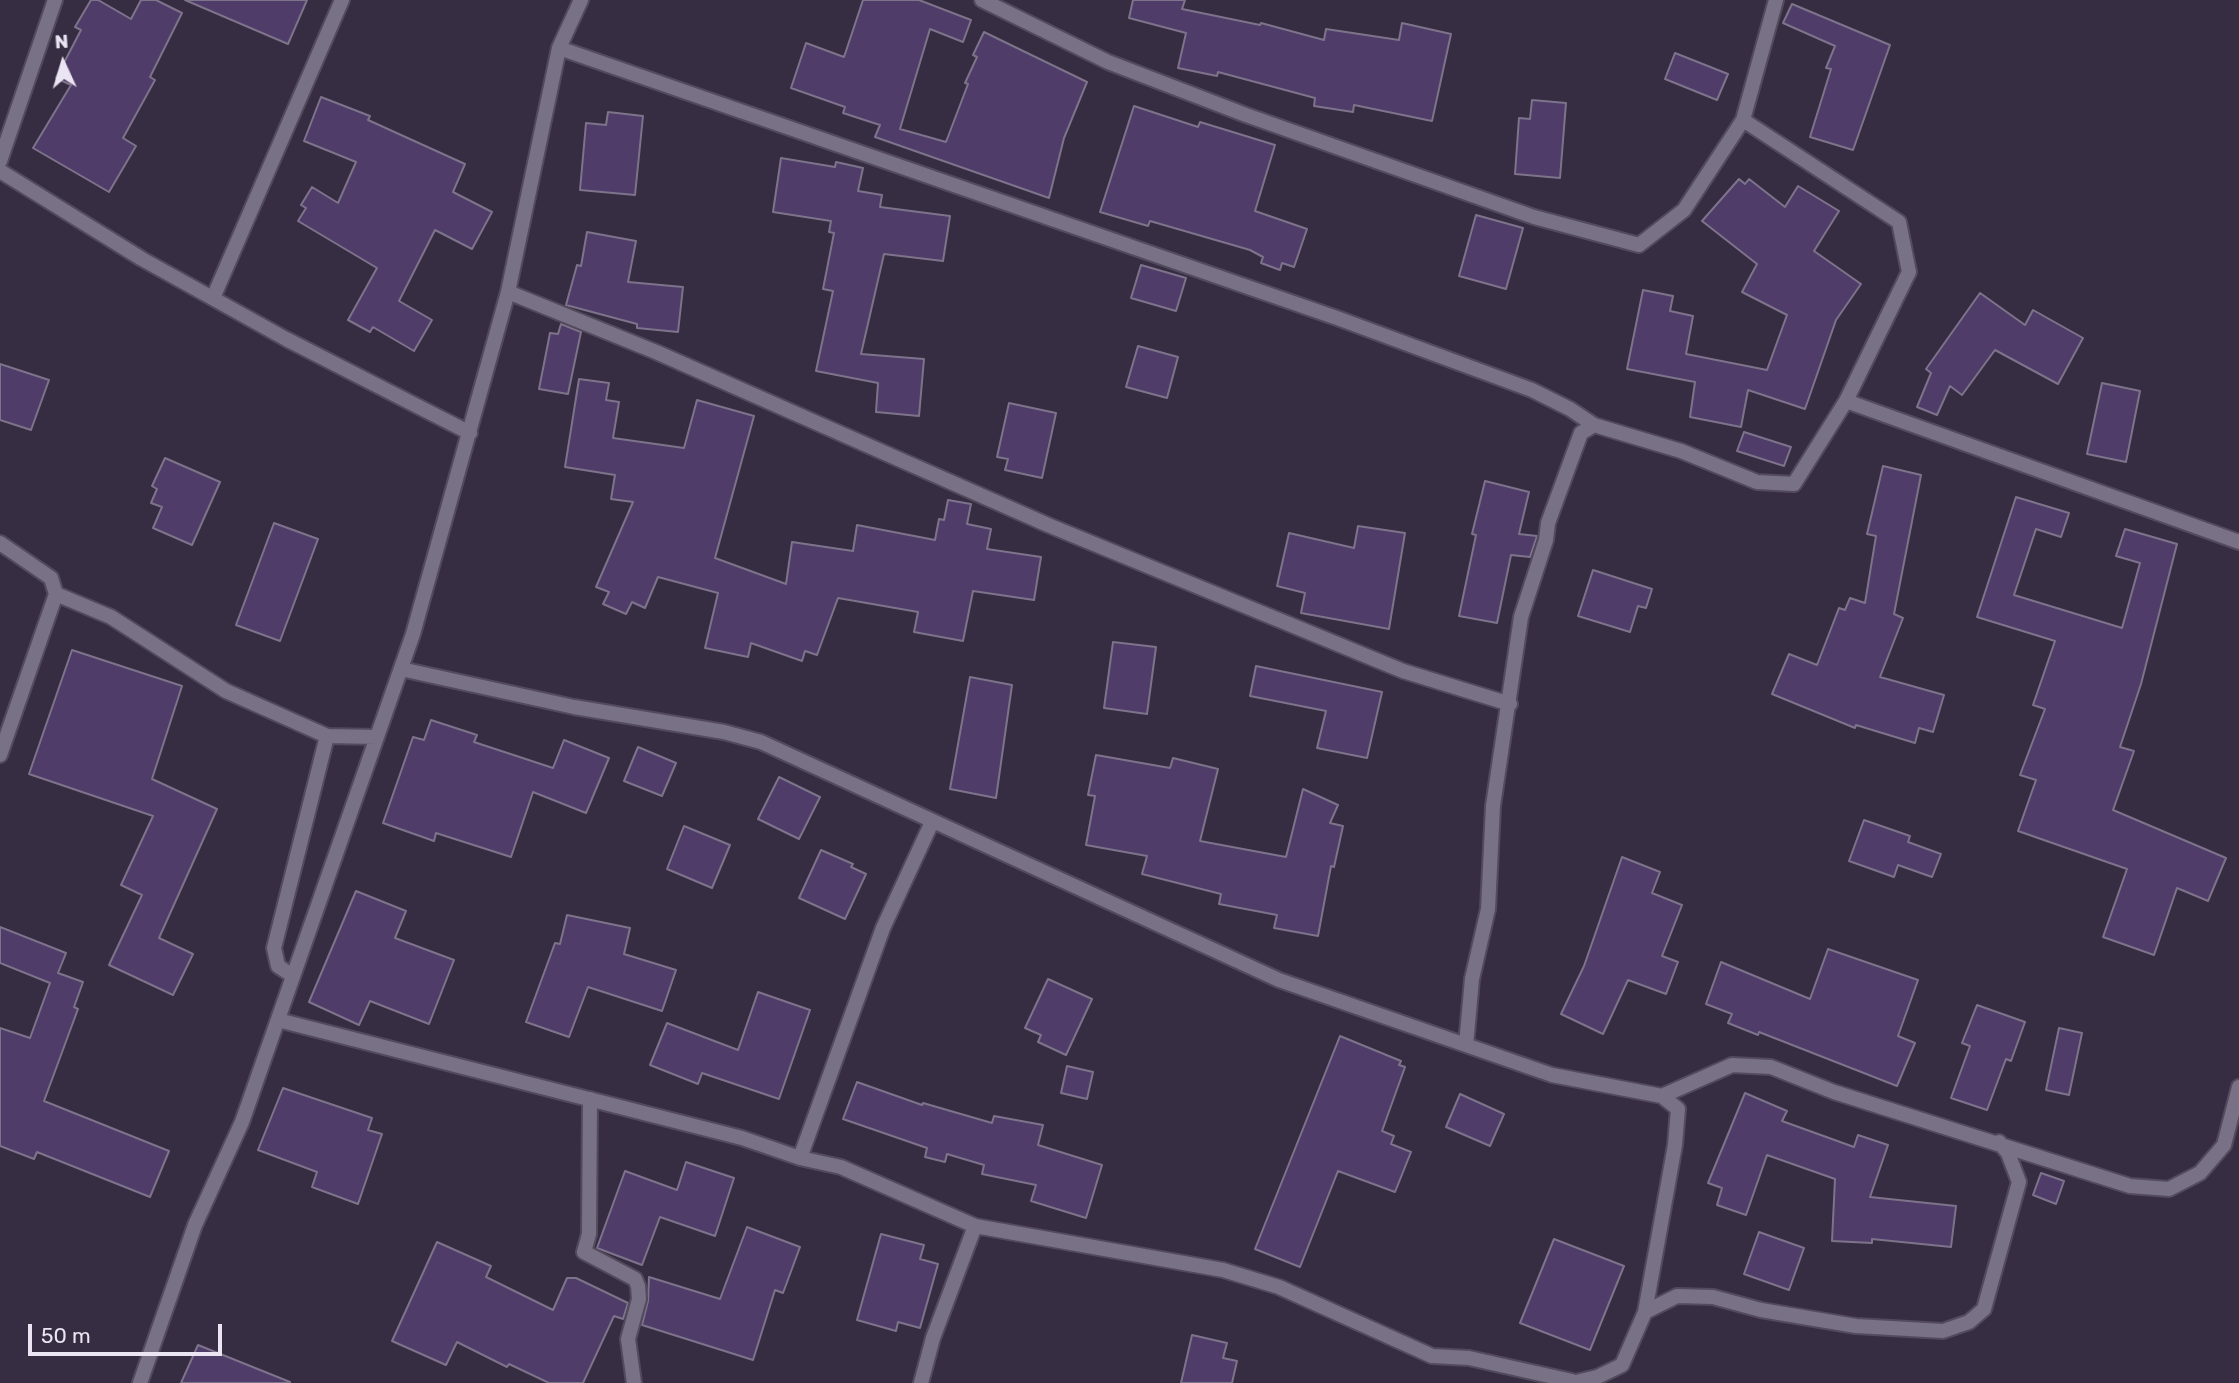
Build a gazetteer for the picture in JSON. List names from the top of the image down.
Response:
{
  "scale_bar": "50 m",
  "north": "top"
}
